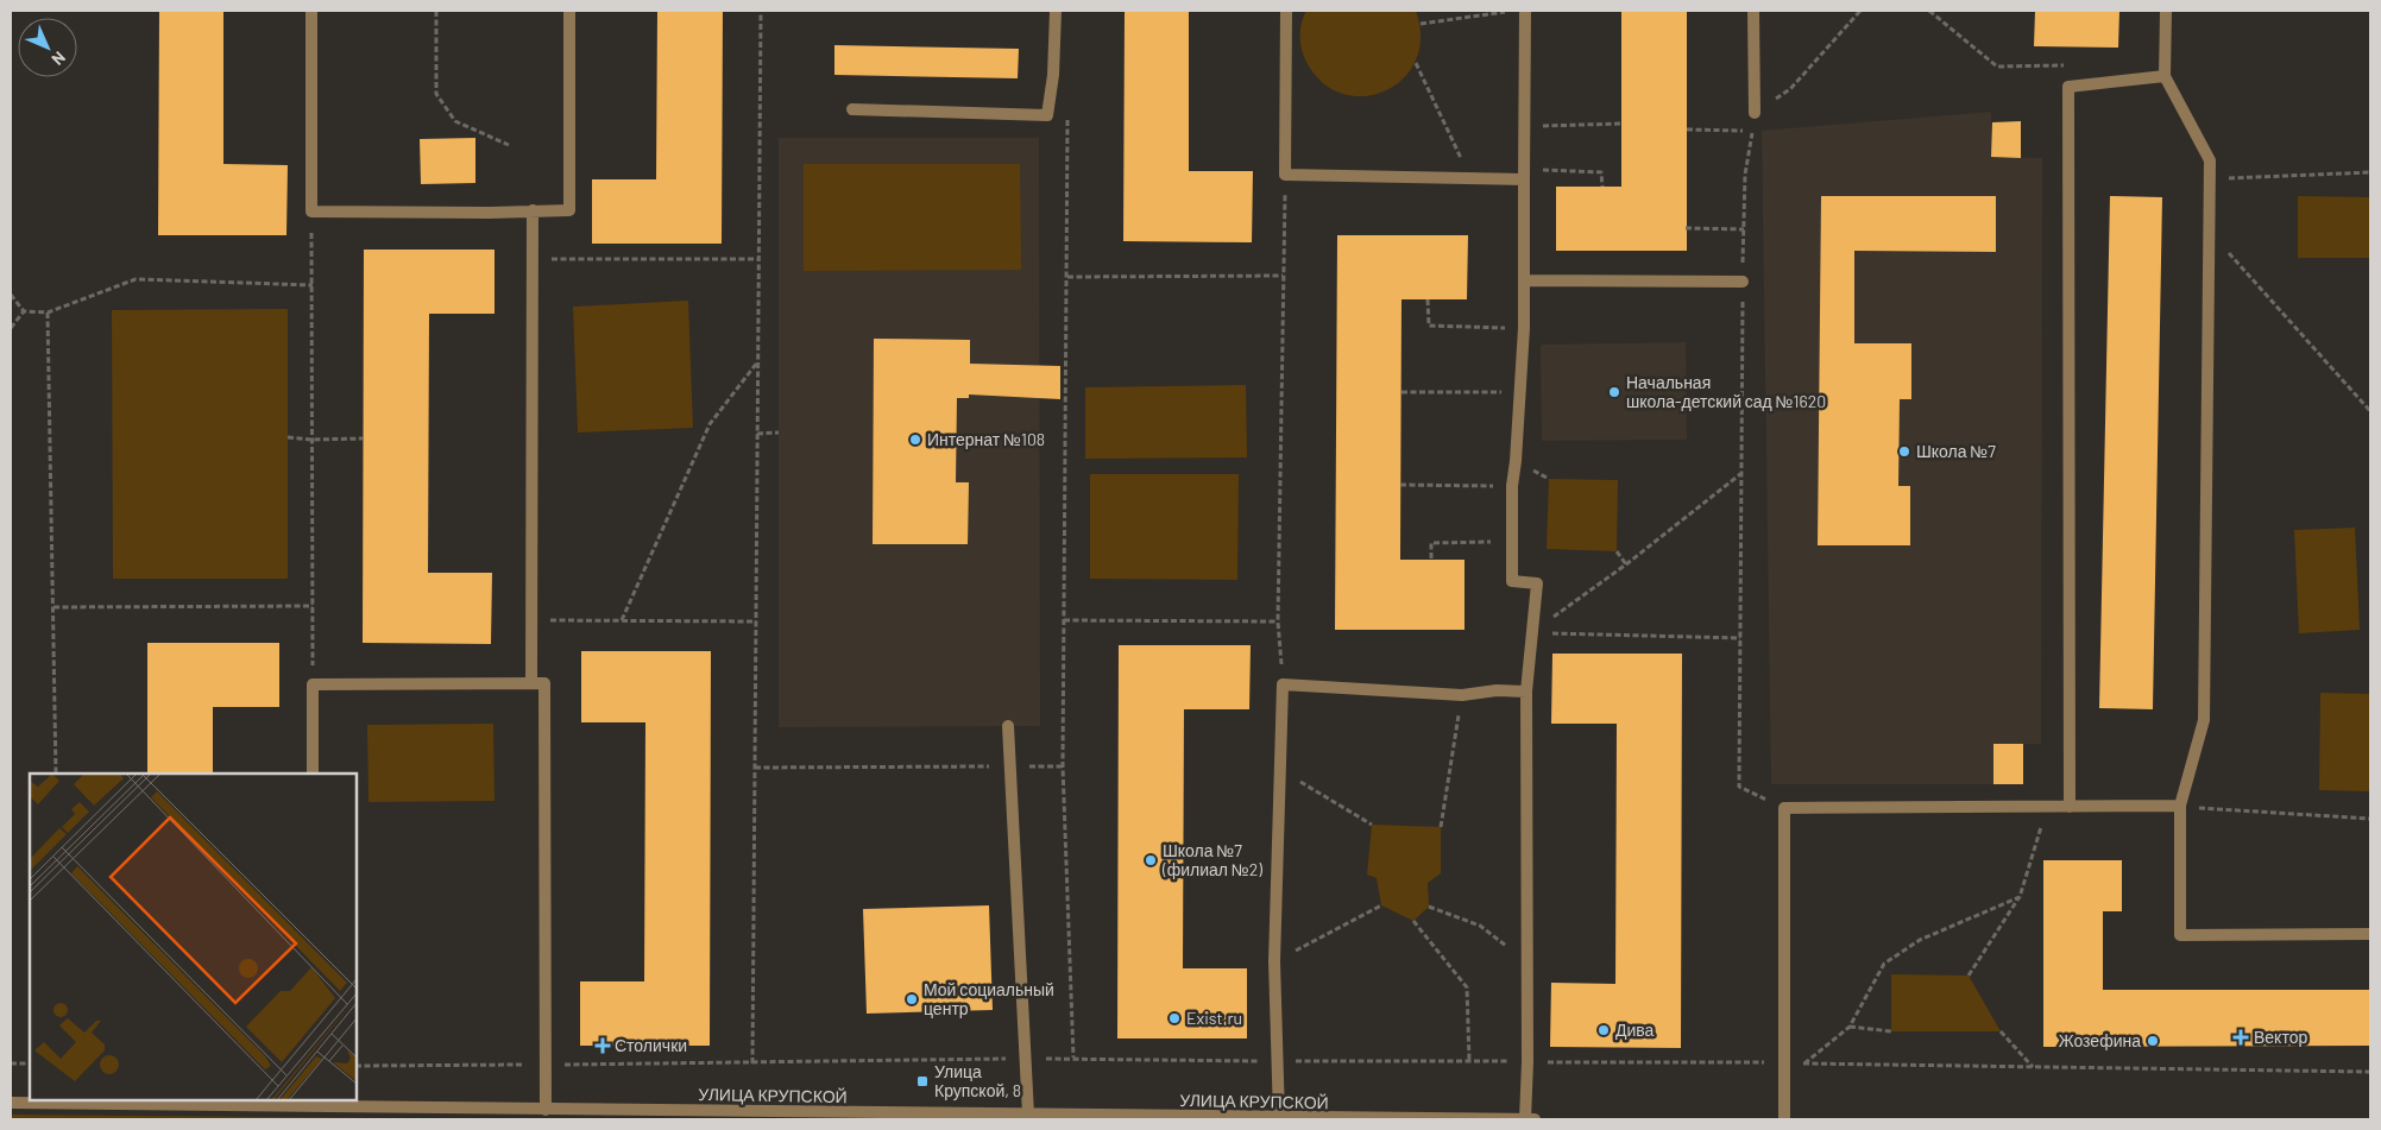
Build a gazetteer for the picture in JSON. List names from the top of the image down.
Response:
{
  "streets": {
    "street": ["УЛИЦА КРУПСКОЙ"]
  },
  "places": {
    "other": [
      "Начальная школа-детский сад №1620",
      "Интернат №108",
      "Школа №7",
      "Школа №7 (филиал №2)",
      "Мой социальный центр",
      "Exist.ru",
      "Дива",
      "Жозефина"
    ],
    "health": ["Вектор", "Столички"],
    "transit": ["Улица Крупской, 8"]
  },
  "north": "bottom right"
}
